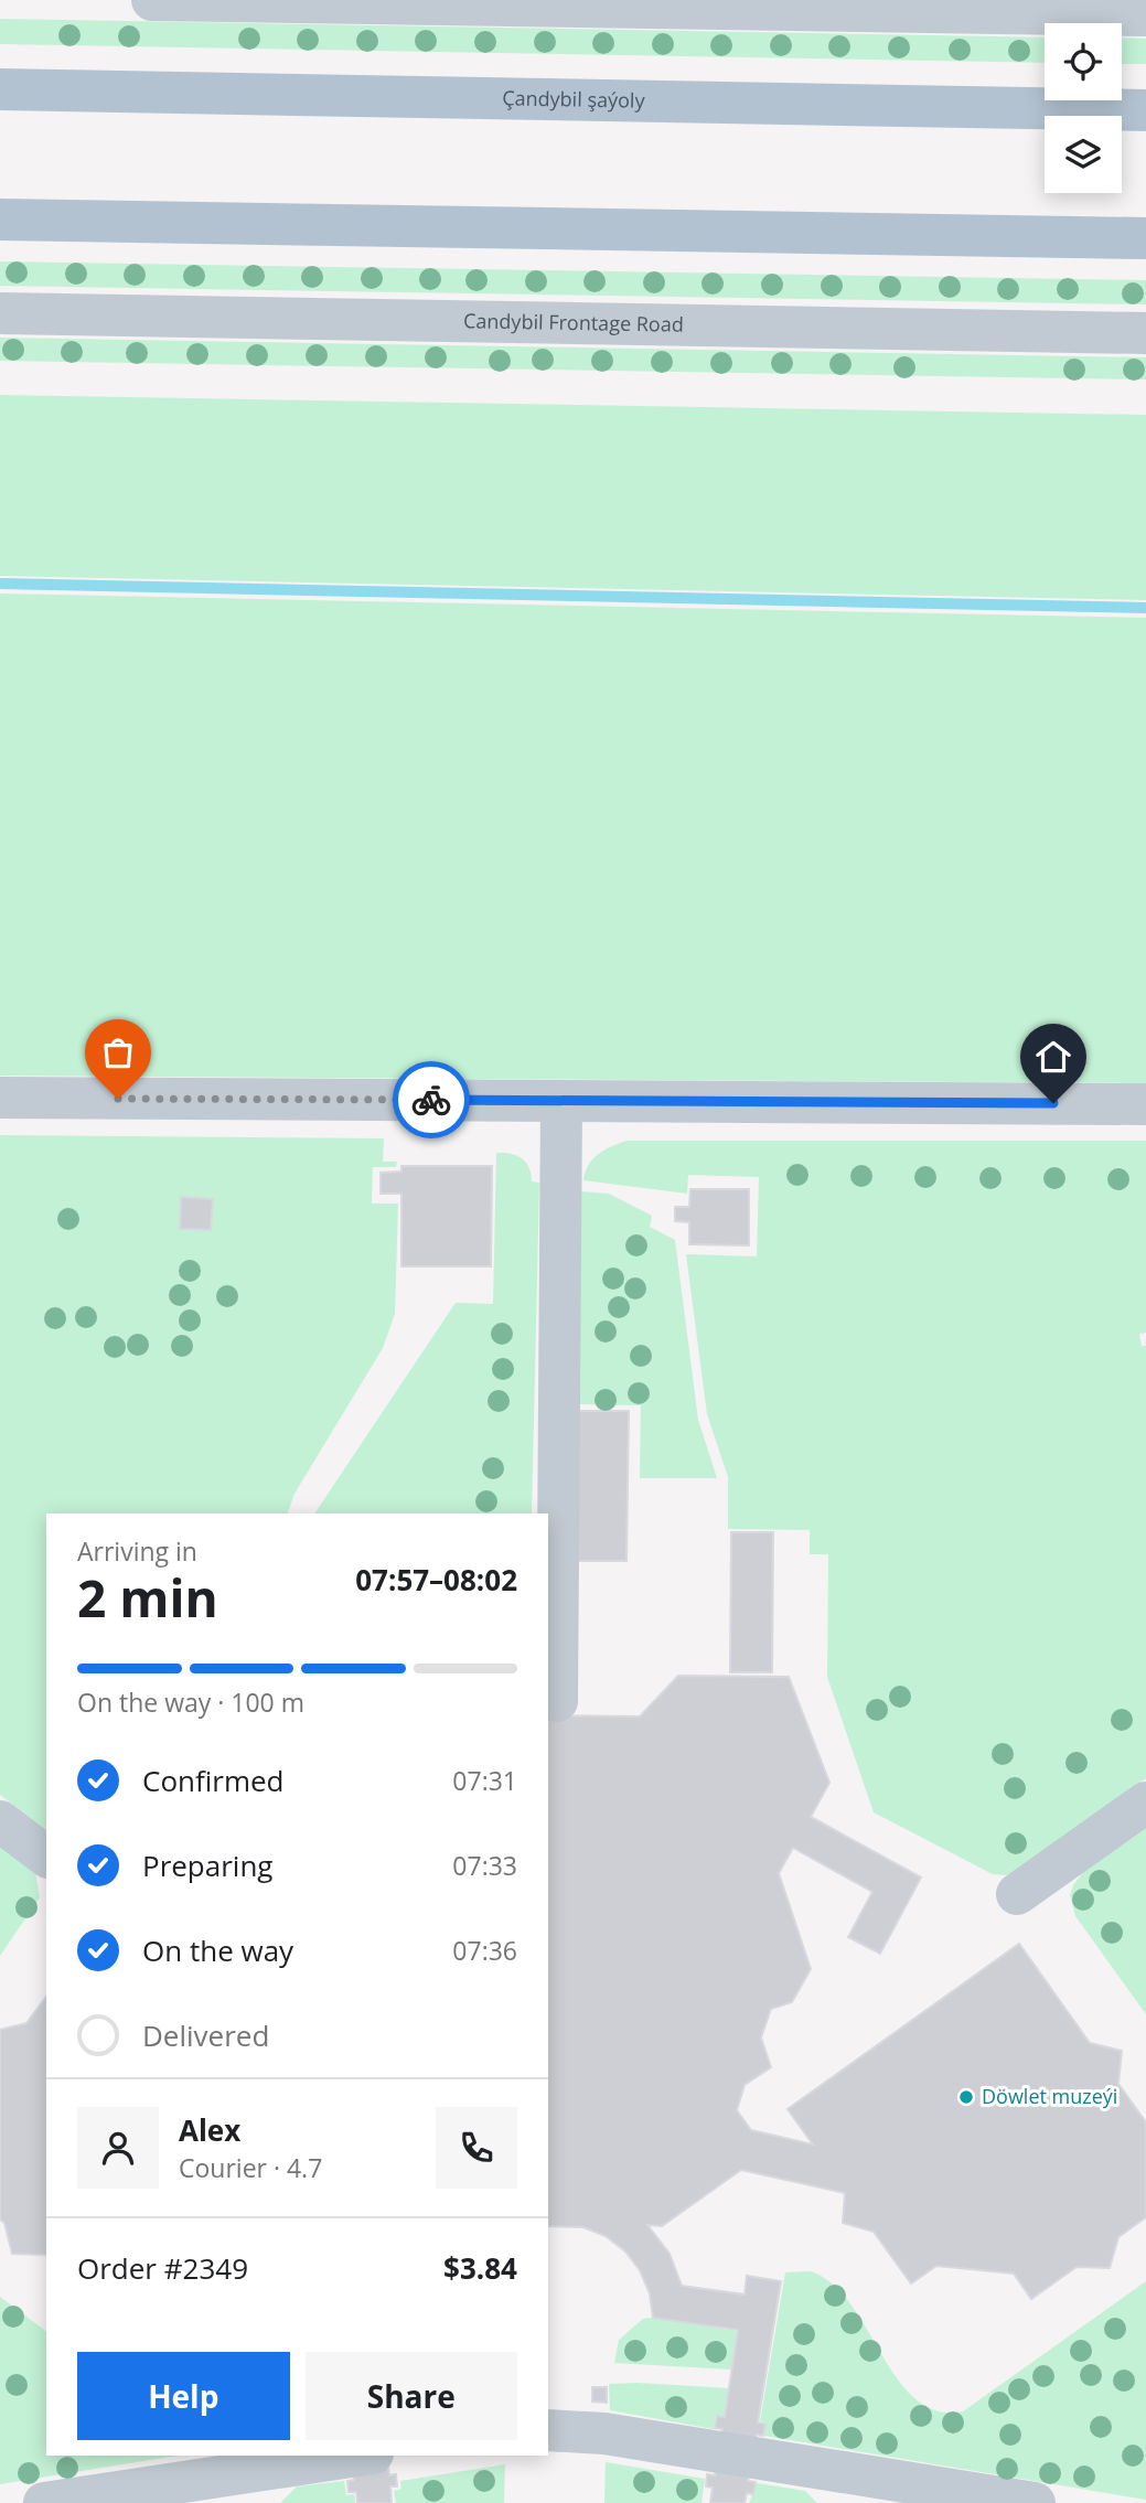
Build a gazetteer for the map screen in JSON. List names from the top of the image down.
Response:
{
  "streets": {
    "main road": ["Çandybil şaýoly"],
    "street": ["Candybil Frontage Road"]
  },
  "places": ["Döwlet muzeýi"],
  "page": {
    "heading": ["2 min", "Arriving in", "07:57–08:02"],
    "panel": [
      "Alex",
      "Courier · 4.7",
      "Order #2349",
      "$3.84"
    ],
    "bar": "On the way · 100 m",
    "list": [
      ["Confirmed", "07:31"],
      ["Preparing", "07:33"],
      ["On the way", "07:36"],
      "Delivered"
    ],
    "buttons": ["Help", "Share"]
  }
}
